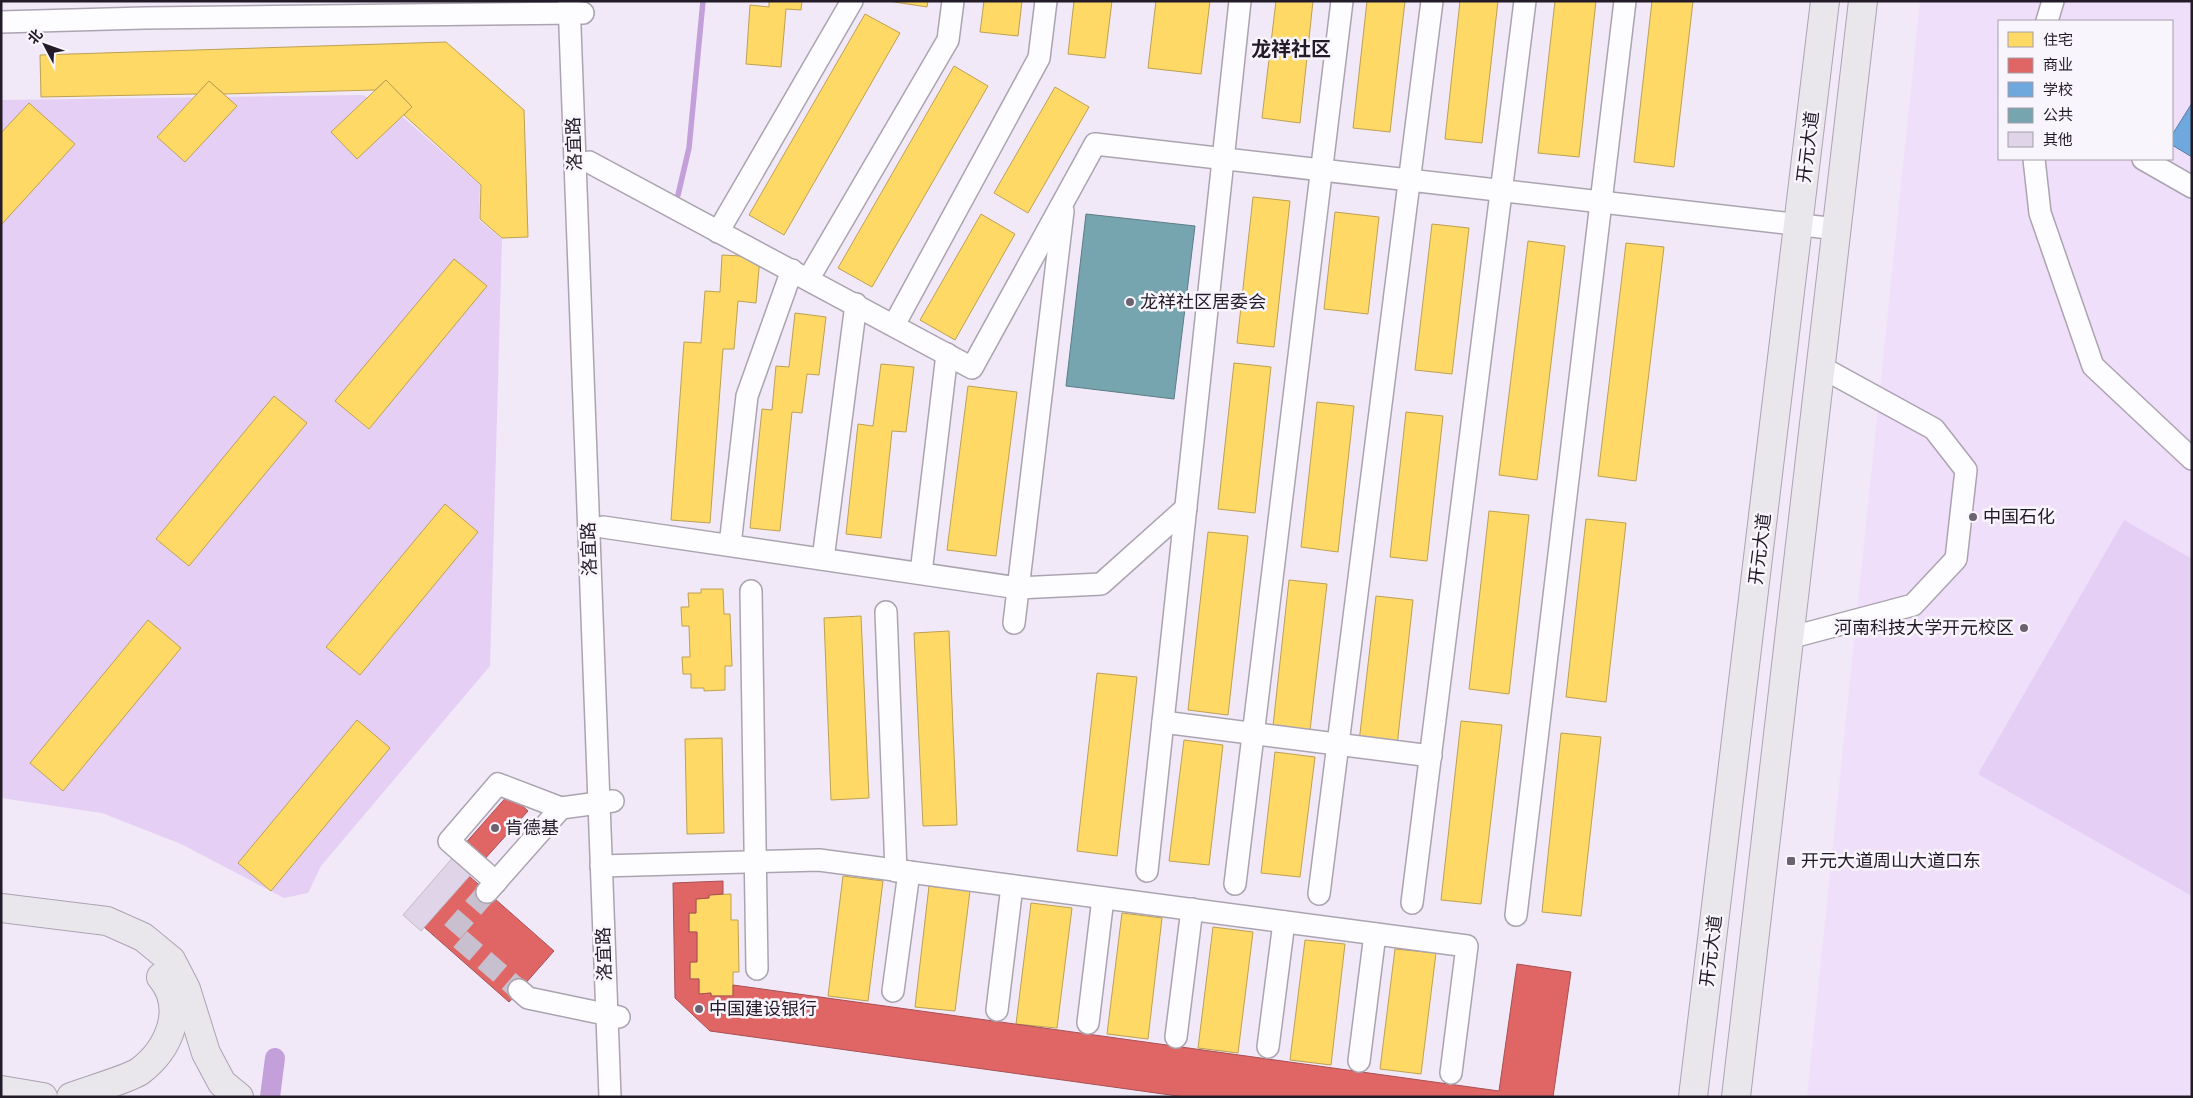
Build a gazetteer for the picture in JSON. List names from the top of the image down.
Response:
{
  "streets": {
    "main road": ["开元大道"],
    "street": ["洛宜路"]
  },
  "districts": ["龙祥社区"],
  "places": {
    "other": [
      "龙祥社区居委会",
      "中国石化",
      "河南科技大学开元校区",
      "肯德基",
      "中国建设银行"
    ],
    "transit": ["开元大道周山大道口东"]
  },
  "legend": [
    "住宅",
    "商业",
    "学校",
    "公共",
    "其他"
  ],
  "north": "top left"
}
